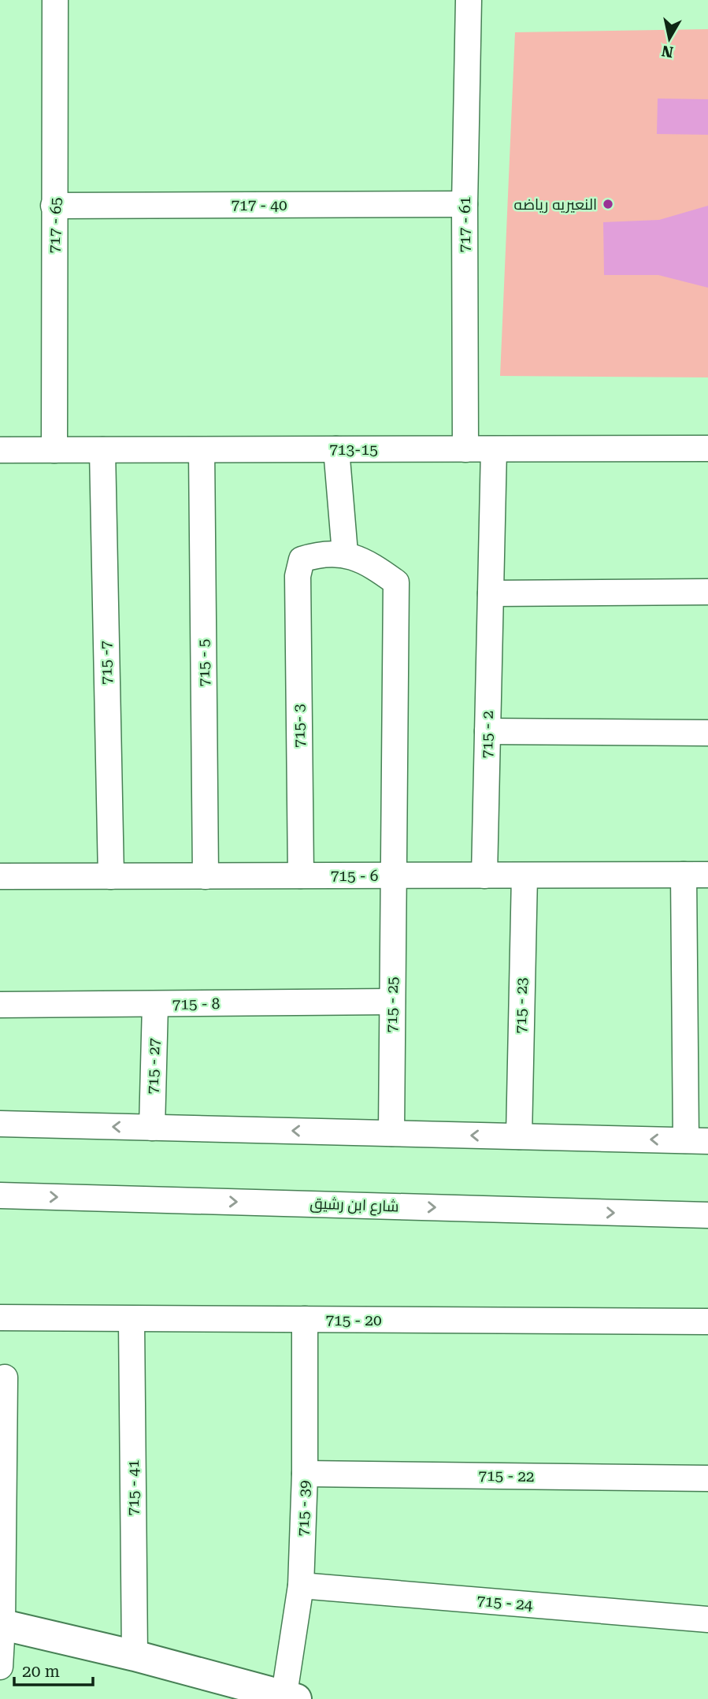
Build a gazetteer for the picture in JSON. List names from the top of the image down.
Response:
{
  "streets": {
    "street": [
      "717 - 40",
      "717 - 61",
      "717 - 65",
      "713-15",
      "715 -7",
      "715 - 5",
      "715- 3",
      "715 - 2",
      "715 - 6",
      "715 - 8",
      "715 - 25",
      "715 - 23",
      "715 - 27",
      "شارع ابن رشيق",
      "715 - 20",
      "715 - 22",
      "715 - 41",
      "715 - 39",
      "715 - 24"
    ]
  },
  "crossings": [
    ["717 - 40", "717 - 61"],
    ["717 - 40", "717 - 65"],
    ["717 - 61", "713-15"],
    ["717 - 65", "713-15"],
    ["713-15", "715 -7"],
    ["713-15", "715 - 5"],
    ["713-15", "715 - 2"],
    ["715 -7", "715 - 6"],
    ["715 - 5", "715 - 6"],
    ["715- 3", "715 - 6"],
    ["715- 3", "715 - 25"],
    ["715 - 2", "715 - 6"],
    ["715 - 6", "715 - 25"],
    ["715 - 6", "715 - 23"],
    ["715 - 8", "715 - 25"],
    ["715 - 8", "715 - 27"],
    ["715 - 20", "715 - 41"],
    ["715 - 20", "715 - 39"],
    ["715 - 22", "715 - 39"],
    ["715 - 39", "715 - 24"]
  ],
  "places": ["النعيريه رياضه"],
  "scale_bar": "20 m",
  "north": "bottom"
}
